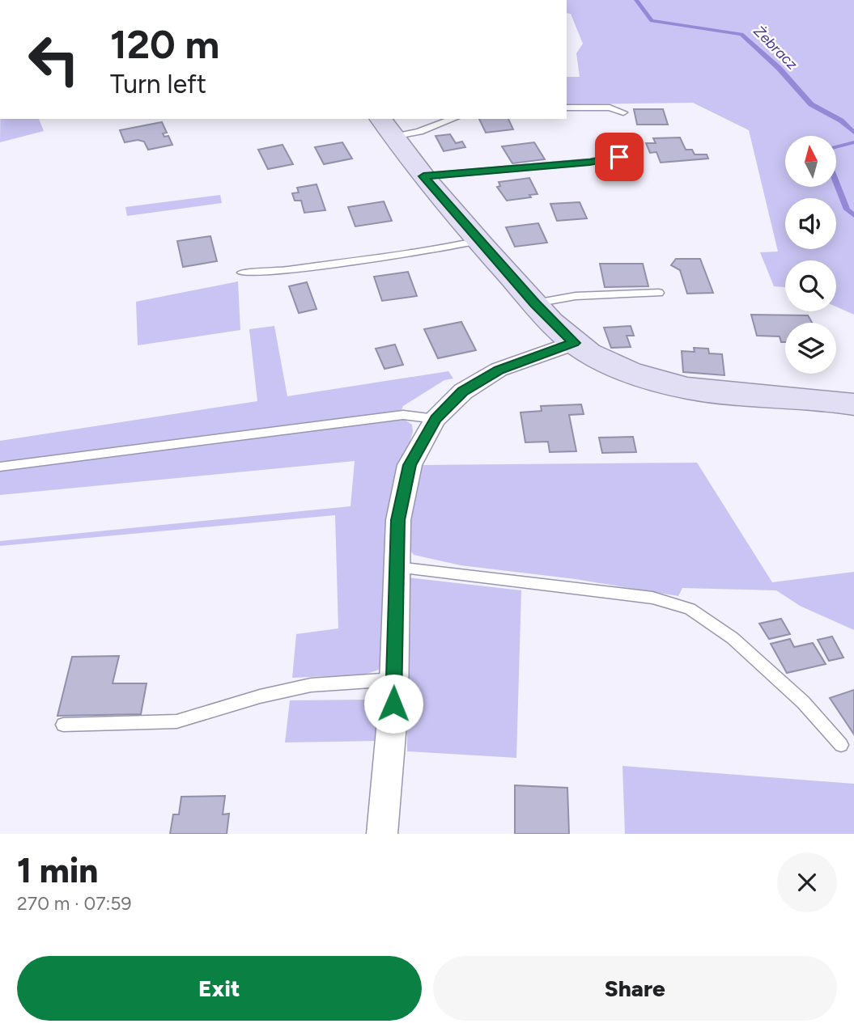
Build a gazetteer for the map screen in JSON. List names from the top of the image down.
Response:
{
  "water": ["Żebracz"],
  "north": "top",
  "page": {
    "turn": ["120 m", "Turn left"],
    "heading": ["1 min", "270 m · 07:59"],
    "buttons": ["Exit", "Share"]
  }
}
